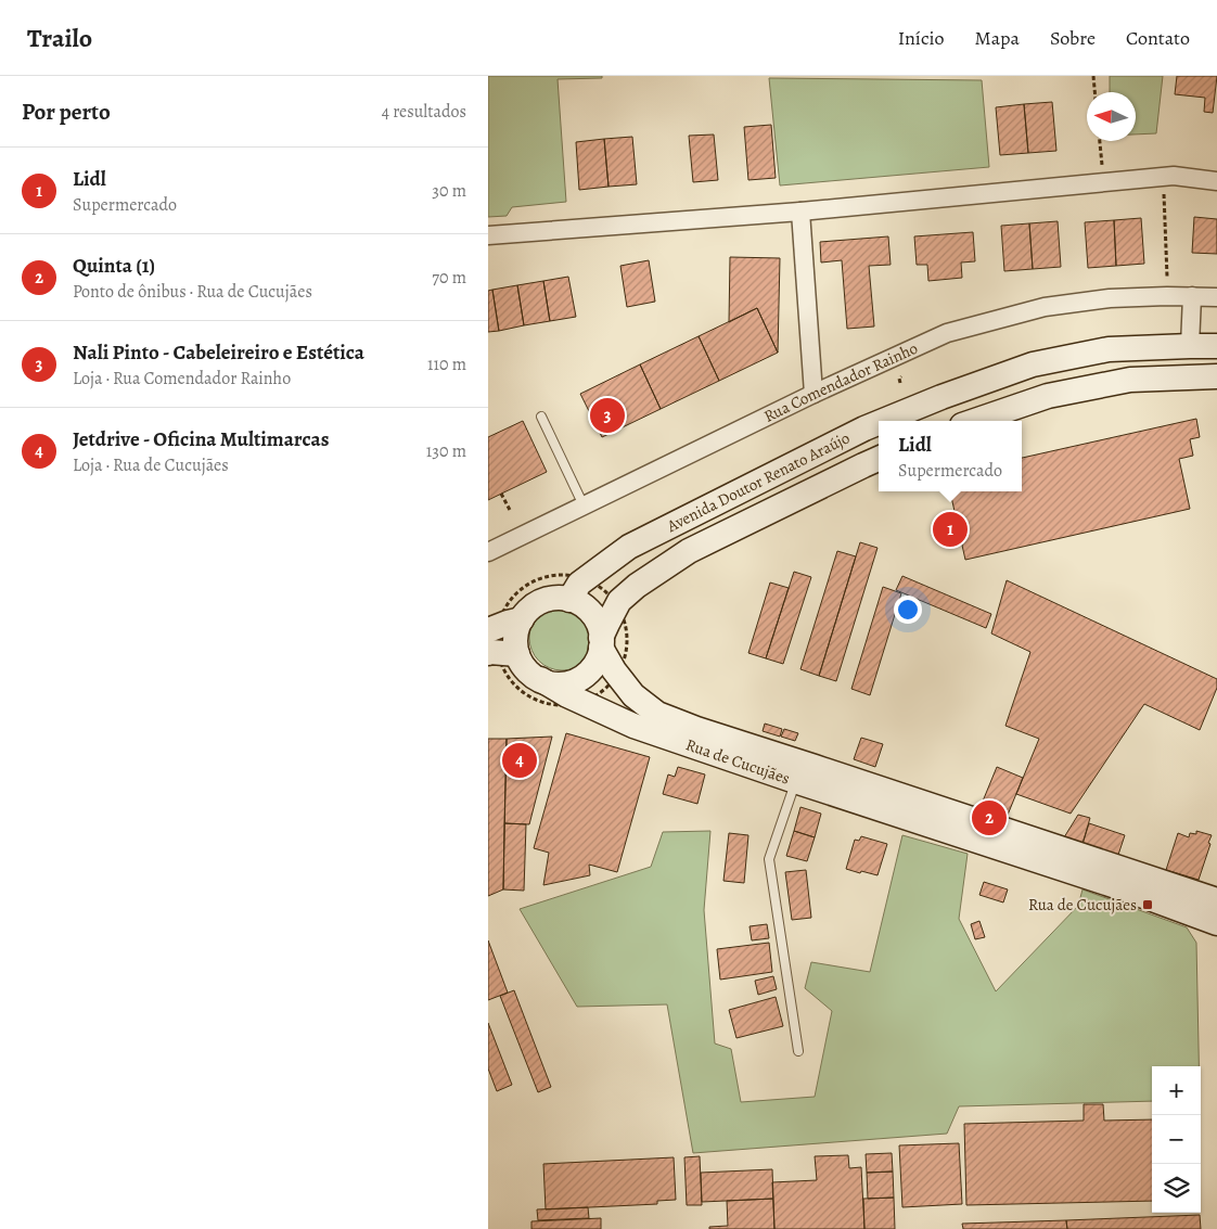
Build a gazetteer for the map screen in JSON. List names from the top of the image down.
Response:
{
  "streets": {
    "main road": ["Avenida Doutor Renato Araújo", "Rua de Cucujães"],
    "street": ["Rua Comendador Rainho"]
  },
  "crossings": [
    ["Avenida Doutor Renato Araújo", "Rua de Cucujães"]
  ],
  "places": {
    "transit": ["Rua de Cucujães"]
  },
  "north": "left",
  "page": {
    "header": "Trailo",
    "nav": [
      "Início",
      "Mapa",
      "Sobre",
      "Contato"
    ],
    "heading": ["Por perto", "4 resultados"],
    "list": [
      {
        "mark": "1",
        "name": "Lidl",
        "note": "Supermercado",
        "value": "30 m"
      },
      {
        "mark": "2",
        "name": "Quinta (1)",
        "note": "Ponto de ônibus · Rua de Cucujães",
        "value": "70 m"
      },
      {
        "mark": "3",
        "name": "Nali Pinto - Cabeleireiro e Estética",
        "note": "Loja · Rua Comendador Rainho",
        "value": "110 m"
      },
      {
        "mark": "4",
        "name": "Jetdrive - Oficina Multimarcas",
        "note": "Loja · Rua de Cucujães",
        "value": "130 m"
      }
    ],
    "pins": [
      "3",
      "1",
      "4",
      "2"
    ],
    "popup": ["Lidl", "Supermercado"],
    "map_buttons": ["+", "−"]
  }
}
